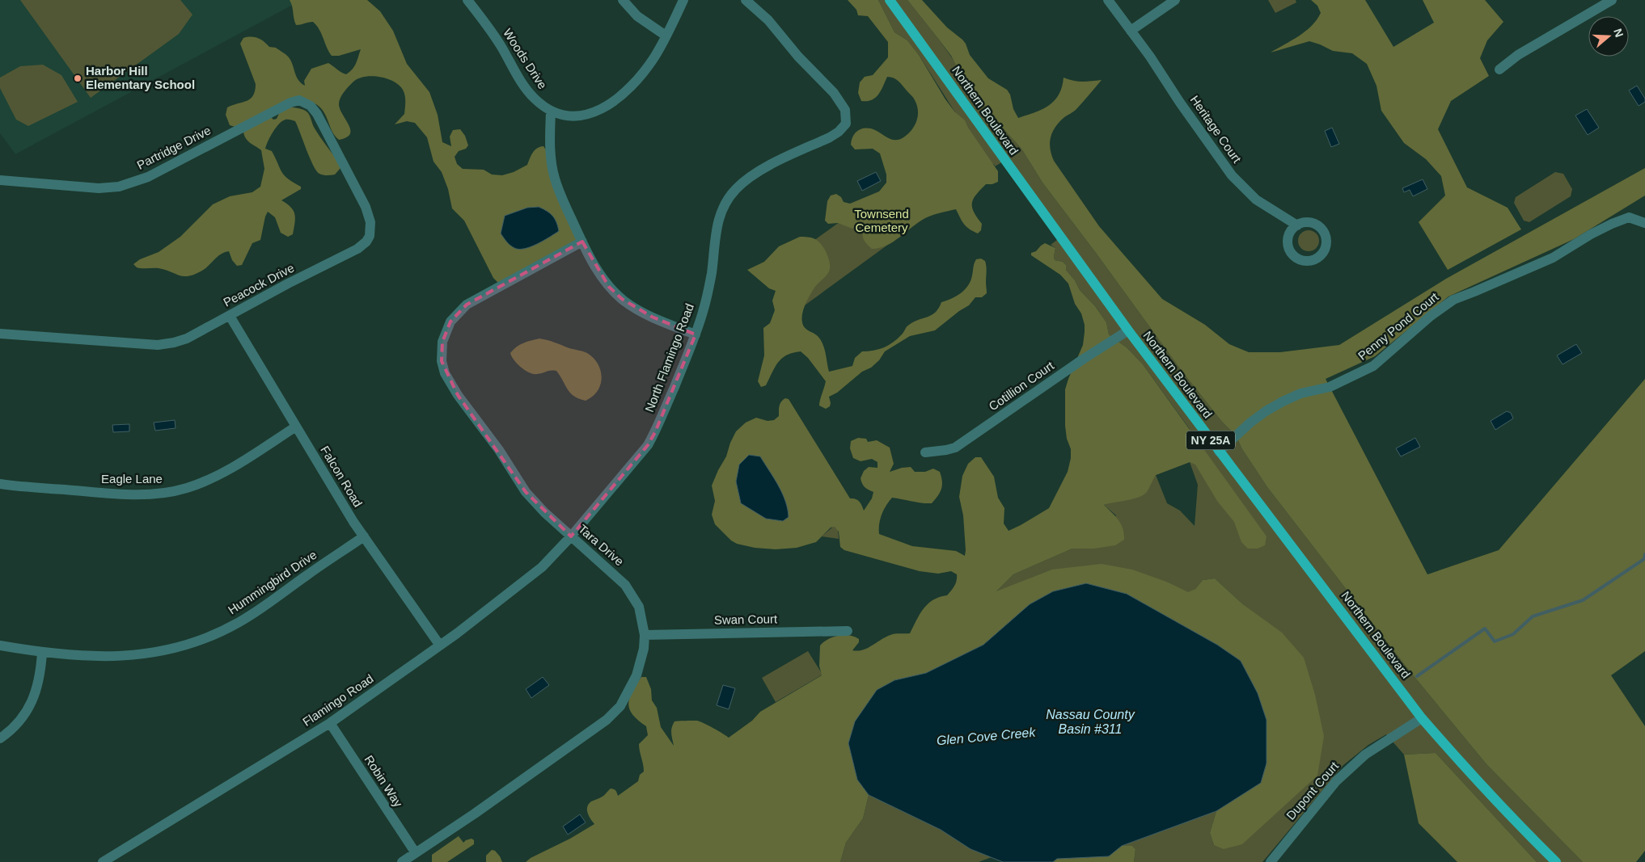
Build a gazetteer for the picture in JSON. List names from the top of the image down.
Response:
{
  "streets": {
    "main road": ["Northern Boulevard", "NY 25A"],
    "street": [
      "Woods Drive",
      "Heritage Court",
      "Partridge Drive",
      "Peacock Drive",
      "Penny Pond Court",
      "North Flamingo Road",
      "Cotillion Court",
      "Falcon Road",
      "Eagle Lane",
      "Tara Drive",
      "Hummingbird Drive",
      "Swan Court",
      "Flamingo Road",
      "Robin Way",
      "Dupont Court"
    ]
  },
  "crossings": [
    ["Northern Boulevard", "Penny Pond Court"],
    ["Northern Boulevard", "Cotillion Court"],
    ["Northern Boulevard", "Dupont Court"],
    ["Partridge Drive", "Peacock Drive"],
    ["Peacock Drive", "Falcon Road"],
    ["North Flamingo Road", "Tara Drive"],
    ["North Flamingo Road", "Flamingo Road"],
    ["Falcon Road", "Eagle Lane"],
    ["Falcon Road", "Hummingbird Drive"],
    ["Falcon Road", "Flamingo Road"],
    ["Tara Drive", "Swan Court"],
    ["Tara Drive", "Flamingo Road"],
    ["Tara Drive", "Robin Way"],
    ["Flamingo Road", "Robin Way"]
  ],
  "water": ["Nassau County Basin #311", "Glen Cove Creek"],
  "parks": ["Townsend Cemetery"],
  "places": ["Harbor Hill Elementary School"],
  "north": "right"
}
